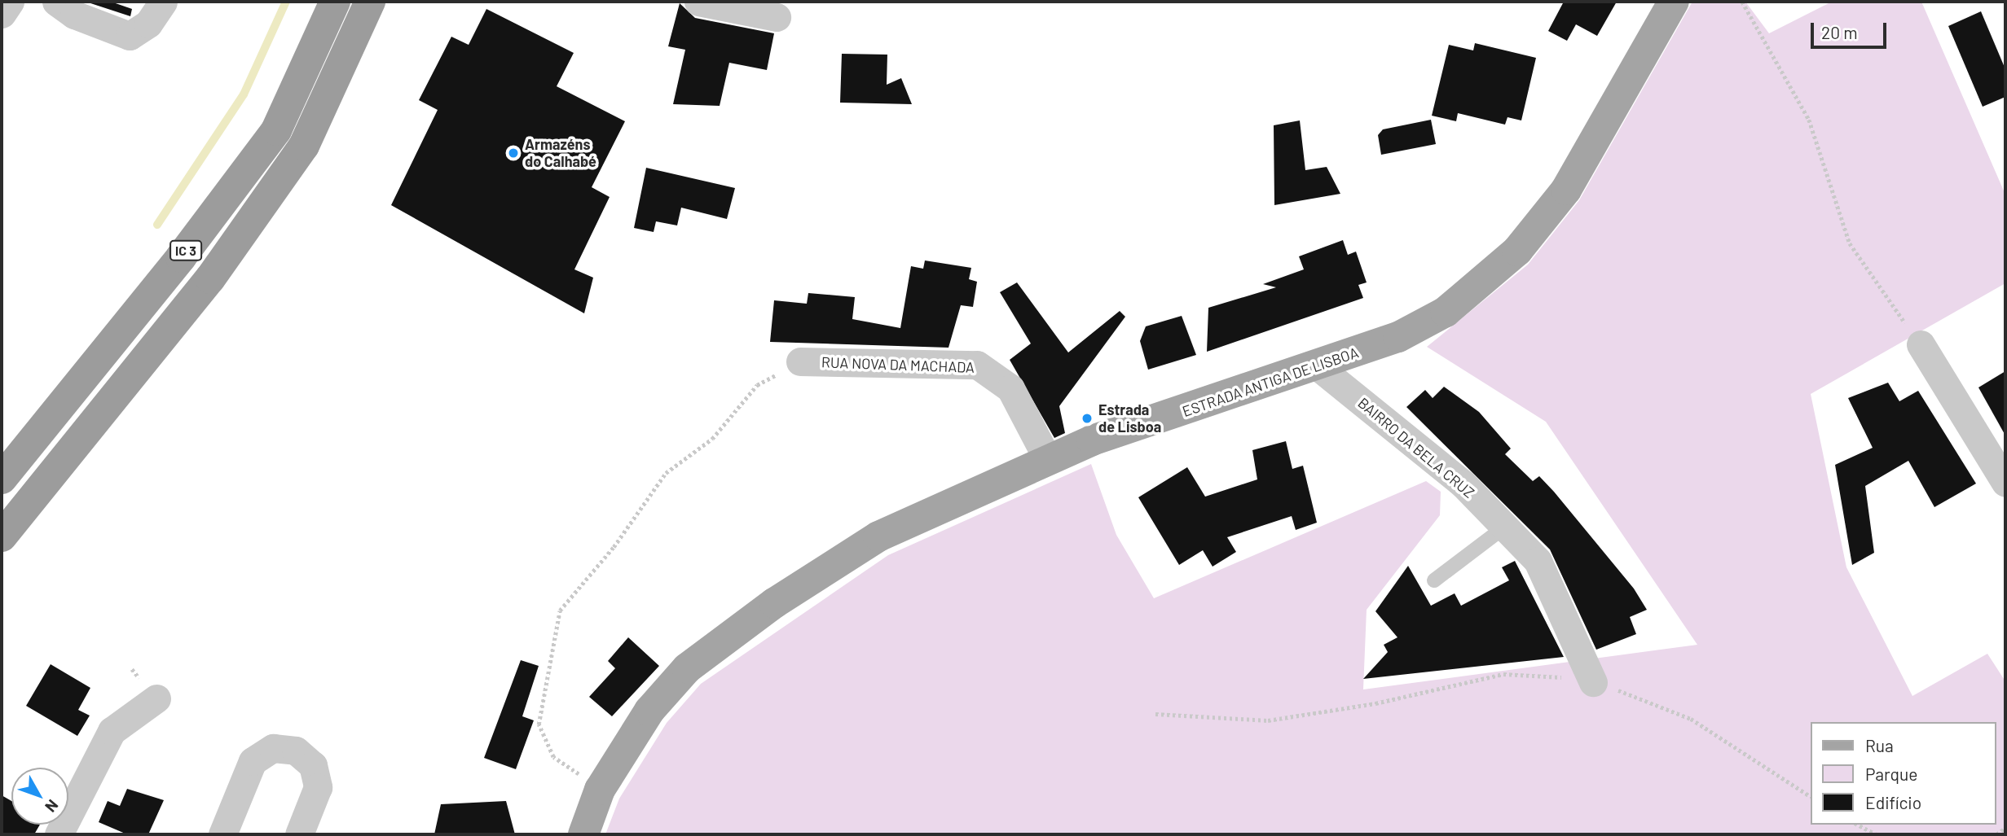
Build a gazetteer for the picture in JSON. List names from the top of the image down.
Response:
{
  "streets": {
    "highway": ["IC 3"],
    "main road": ["ESTRADA ANTIGA DE LISBOA"],
    "street": ["RUA NOVA DA MACHADA", "BAIRRO DA BELA CRUZ"]
  },
  "crossings": [
    ["RUA NOVA DA MACHADA", "ESTRADA ANTIGA DE LISBOA"],
    ["ESTRADA ANTIGA DE LISBOA", "BAIRRO DA BELA CRUZ"]
  ],
  "places": ["Armazéns do Calhabé", "Estrada de Lisboa"],
  "legend": ["Rua", "Parque", "Edifício"],
  "scale_bar": "20 m",
  "north": "bottom right"
}
